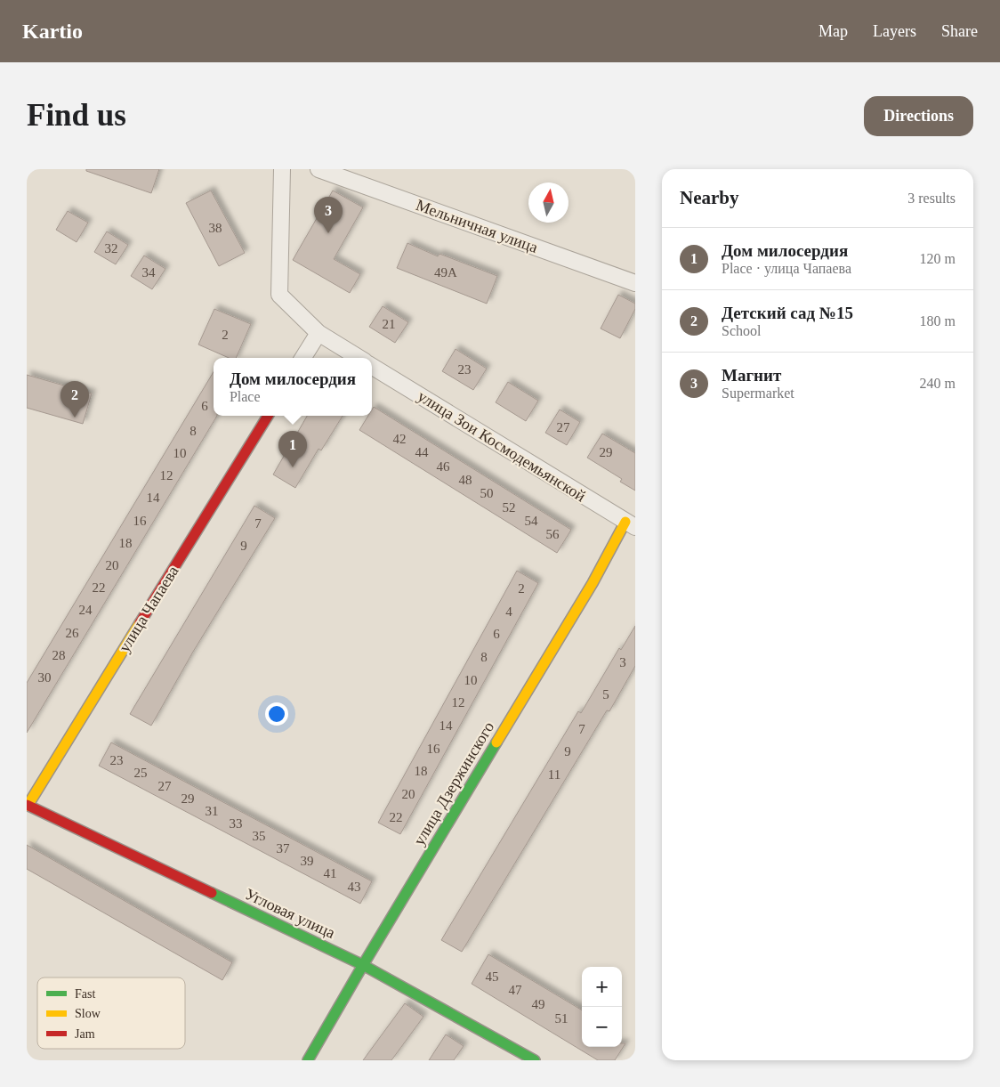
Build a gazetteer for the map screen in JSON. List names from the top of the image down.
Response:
{
  "streets": {
    "street": [
      "Мельничная улица",
      "улица Зои Космодемьянской",
      "улица Чапаева",
      "улица Дзержинского",
      "Угловая улица"
    ]
  },
  "crossings": [
    ["улица Зои Космодемьянской", "улица Дзержинского"],
    ["улица Чапаева", "Угловая улица"],
    ["улица Дзержинского", "Угловая улица"]
  ],
  "house_numbers": [
    "38",
    "32",
    "34",
    "49А",
    "21",
    "2",
    "23",
    "6",
    "27",
    "8",
    "42",
    "44",
    "29",
    "10",
    "46",
    "12",
    "48",
    "50",
    "14",
    "52",
    "16",
    "54",
    "7",
    "56",
    "18",
    "9",
    "20",
    "22",
    "2",
    "24",
    "4",
    "26",
    "6",
    "28",
    "8",
    "3",
    "30",
    "10",
    "5",
    "12",
    "14",
    "7",
    "16",
    "9",
    "23",
    "18",
    "25",
    "11",
    "27",
    "20",
    "29",
    "31",
    "22",
    "33",
    "35",
    "37",
    "39",
    "41",
    "43",
    "45",
    "47",
    "49",
    "51"
  ],
  "legend": ["Fast", "Slow", "Jam"],
  "north": "top",
  "page": {
    "header": "Kartio",
    "nav": ["Map", "Layers", "Share"],
    "buttons": "Directions",
    "title": "Find us",
    "heading": ["Nearby", "3 results"],
    "pins": ["3", "2", "1"],
    "list": [
      {
        "mark": "1",
        "name": "Дом милосердия",
        "note": "Place · улица Чапаева",
        "value": "120 m"
      },
      {
        "mark": "2",
        "name": "Детский сад №15",
        "note": "School",
        "value": "180 m"
      },
      {
        "mark": "3",
        "name": "Магнит",
        "note": "Supermarket",
        "value": "240 m"
      }
    ],
    "popup": ["Дом милосердия", "Place"],
    "map_buttons": ["+", "−"]
  }
}
